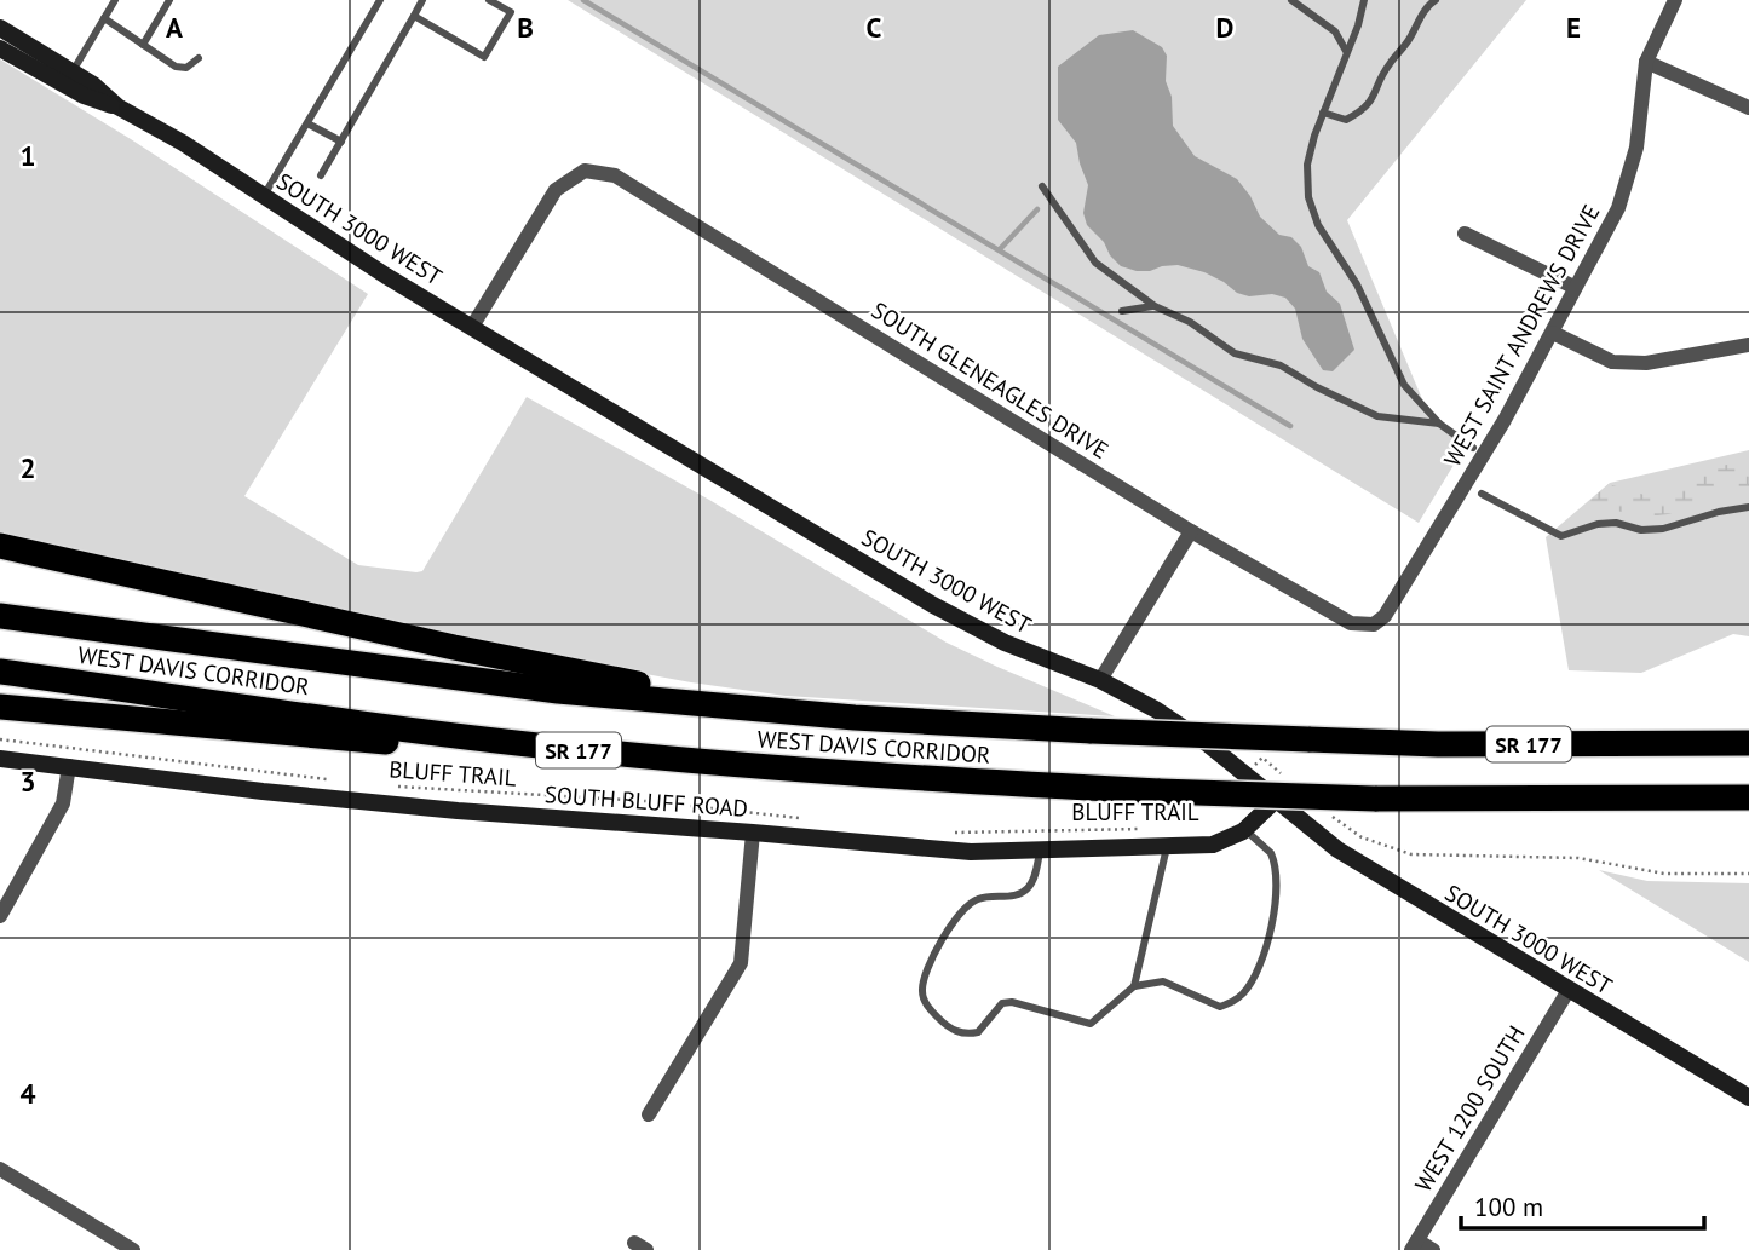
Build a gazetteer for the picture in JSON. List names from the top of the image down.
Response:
{
  "streets": {
    "highway": ["WEST DAVIS CORRIDOR", "SR 177"],
    "main road": ["SOUTH 3000 WEST", "SOUTH BLUFF ROAD"],
    "street": ["WEST SAINT ANDREWS DRIVE", "SOUTH GLENEAGLES DRIVE", "WEST 1200 SOUTH"],
    "path": ["BLUFF TRAIL"]
  },
  "crossings": [
    ["SOUTH 3000 WEST", "SOUTH GLENEAGLES DRIVE"],
    ["SOUTH 3000 WEST", "SOUTH BLUFF ROAD"],
    ["SOUTH 3000 WEST", "WEST 1200 SOUTH"],
    ["WEST SAINT ANDREWS DRIVE", "SOUTH GLENEAGLES DRIVE"]
  ],
  "scale_bar": "100 m",
  "grid": {
    "columns": [
      "A",
      "B",
      "C",
      "D",
      "E"
    ],
    "rows": [
      "1",
      "2",
      "3",
      "4"
    ]
  }
}
